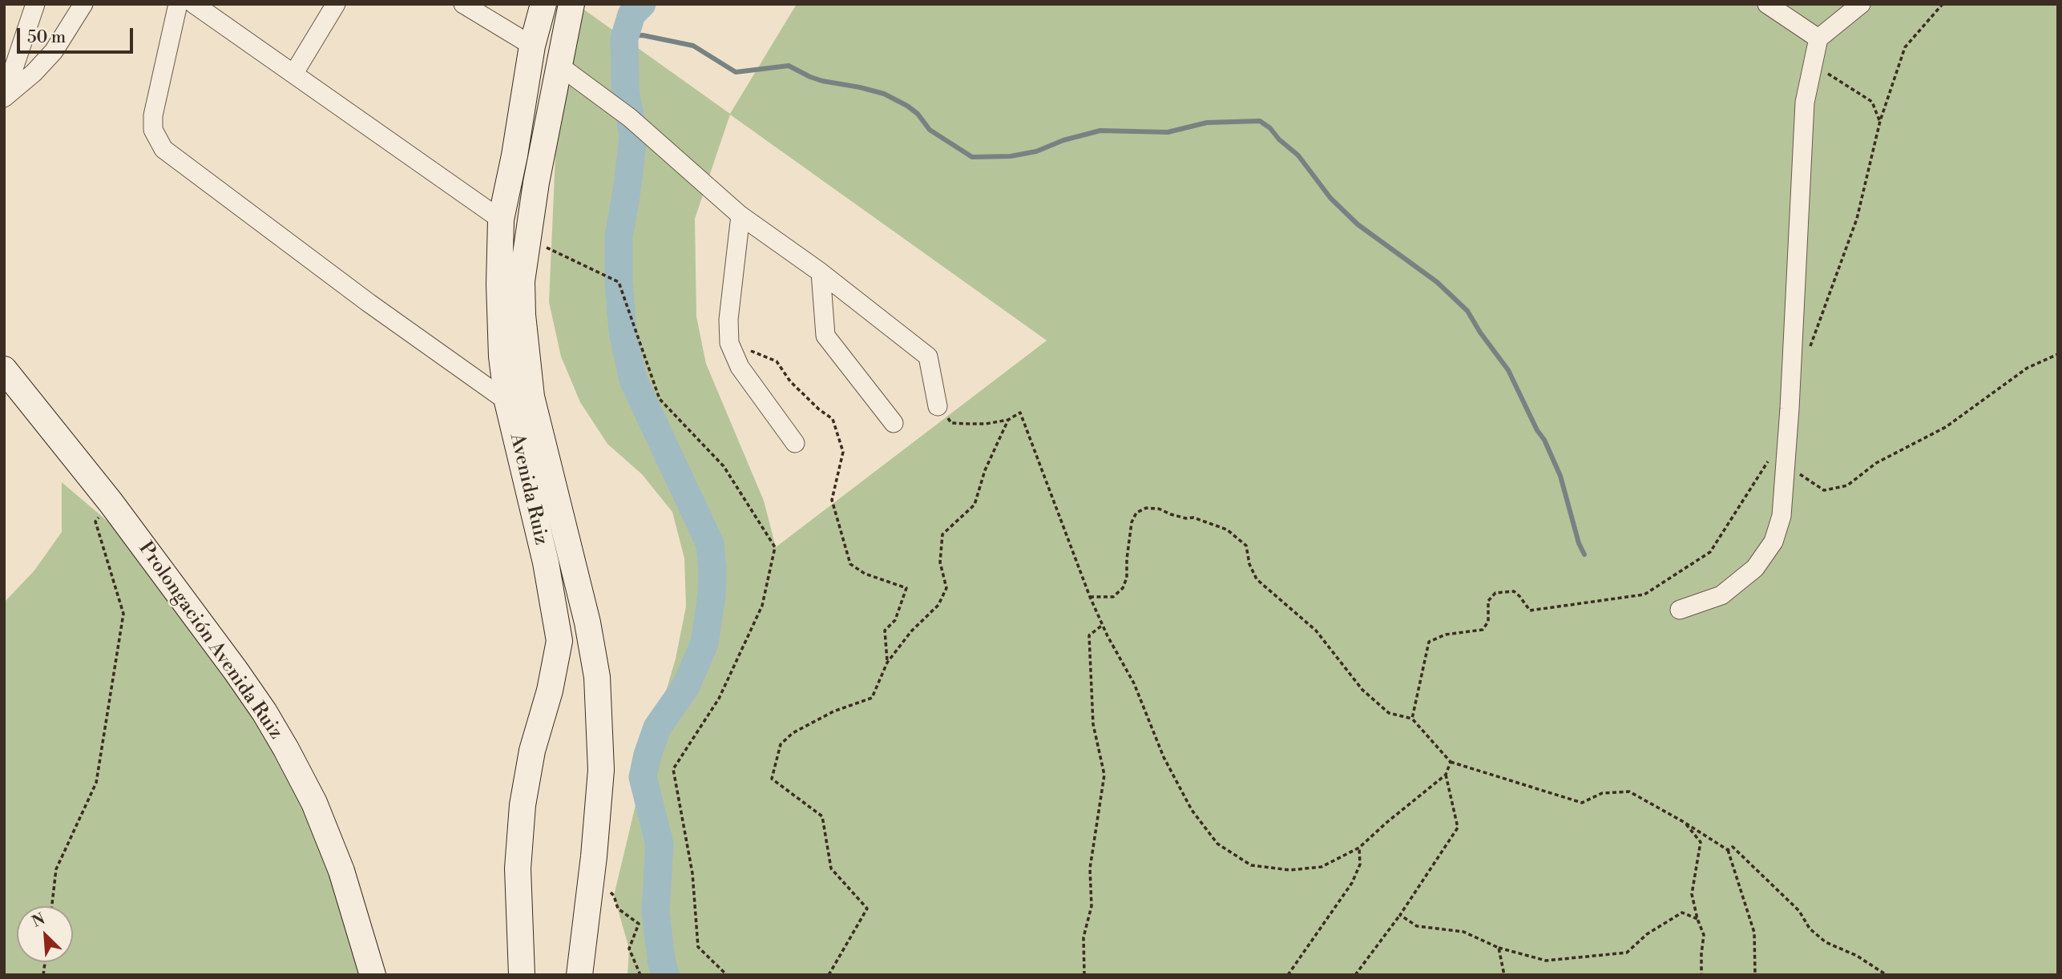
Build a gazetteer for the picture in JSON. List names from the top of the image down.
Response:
{
  "streets": {
    "street": ["Avenida Ruiz", "Prolongación Avenida Ruiz"]
  },
  "scale_bar": "50 m",
  "north": "top left"
}
